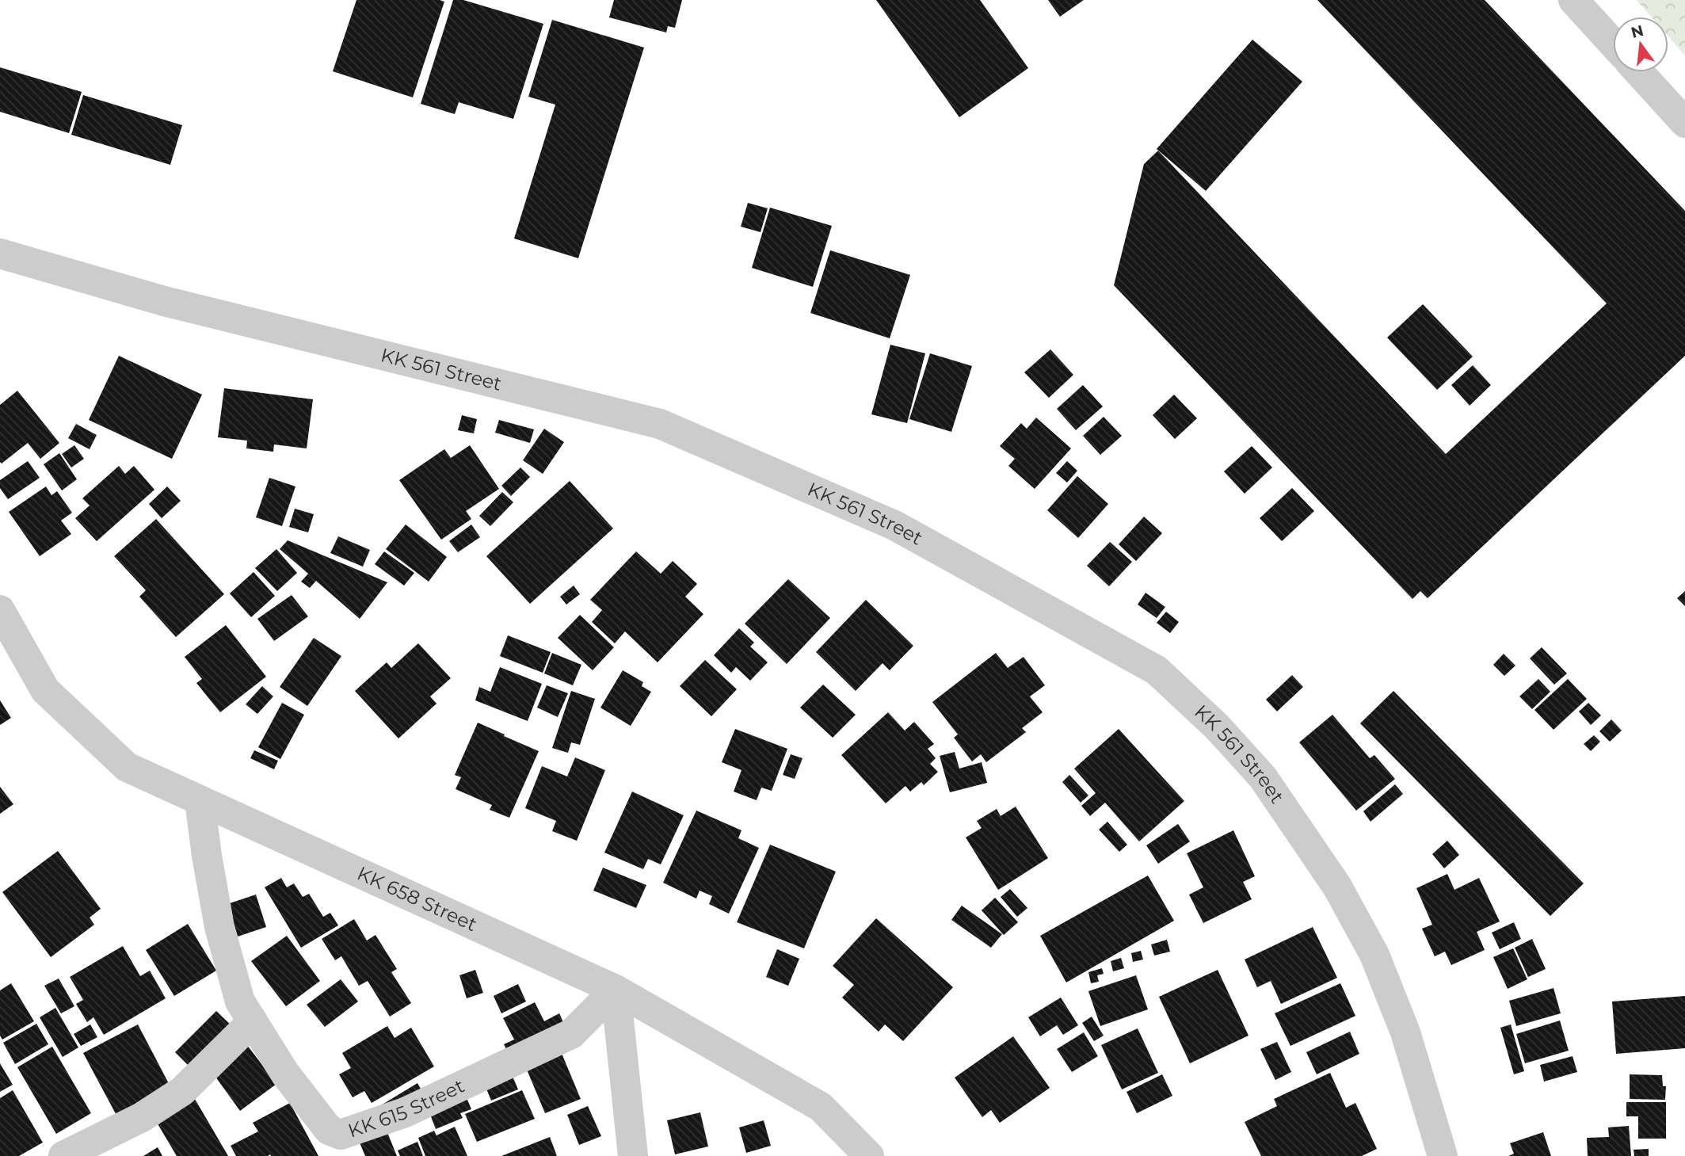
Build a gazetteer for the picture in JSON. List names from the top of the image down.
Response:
{
  "streets": {
    "street": ["KK 561 Street", "KK 658 Street", "KK 615 Street"]
  },
  "crossings": [
    ["KK 658 Street", "KK 615 Street"]
  ],
  "north": "top"
}
